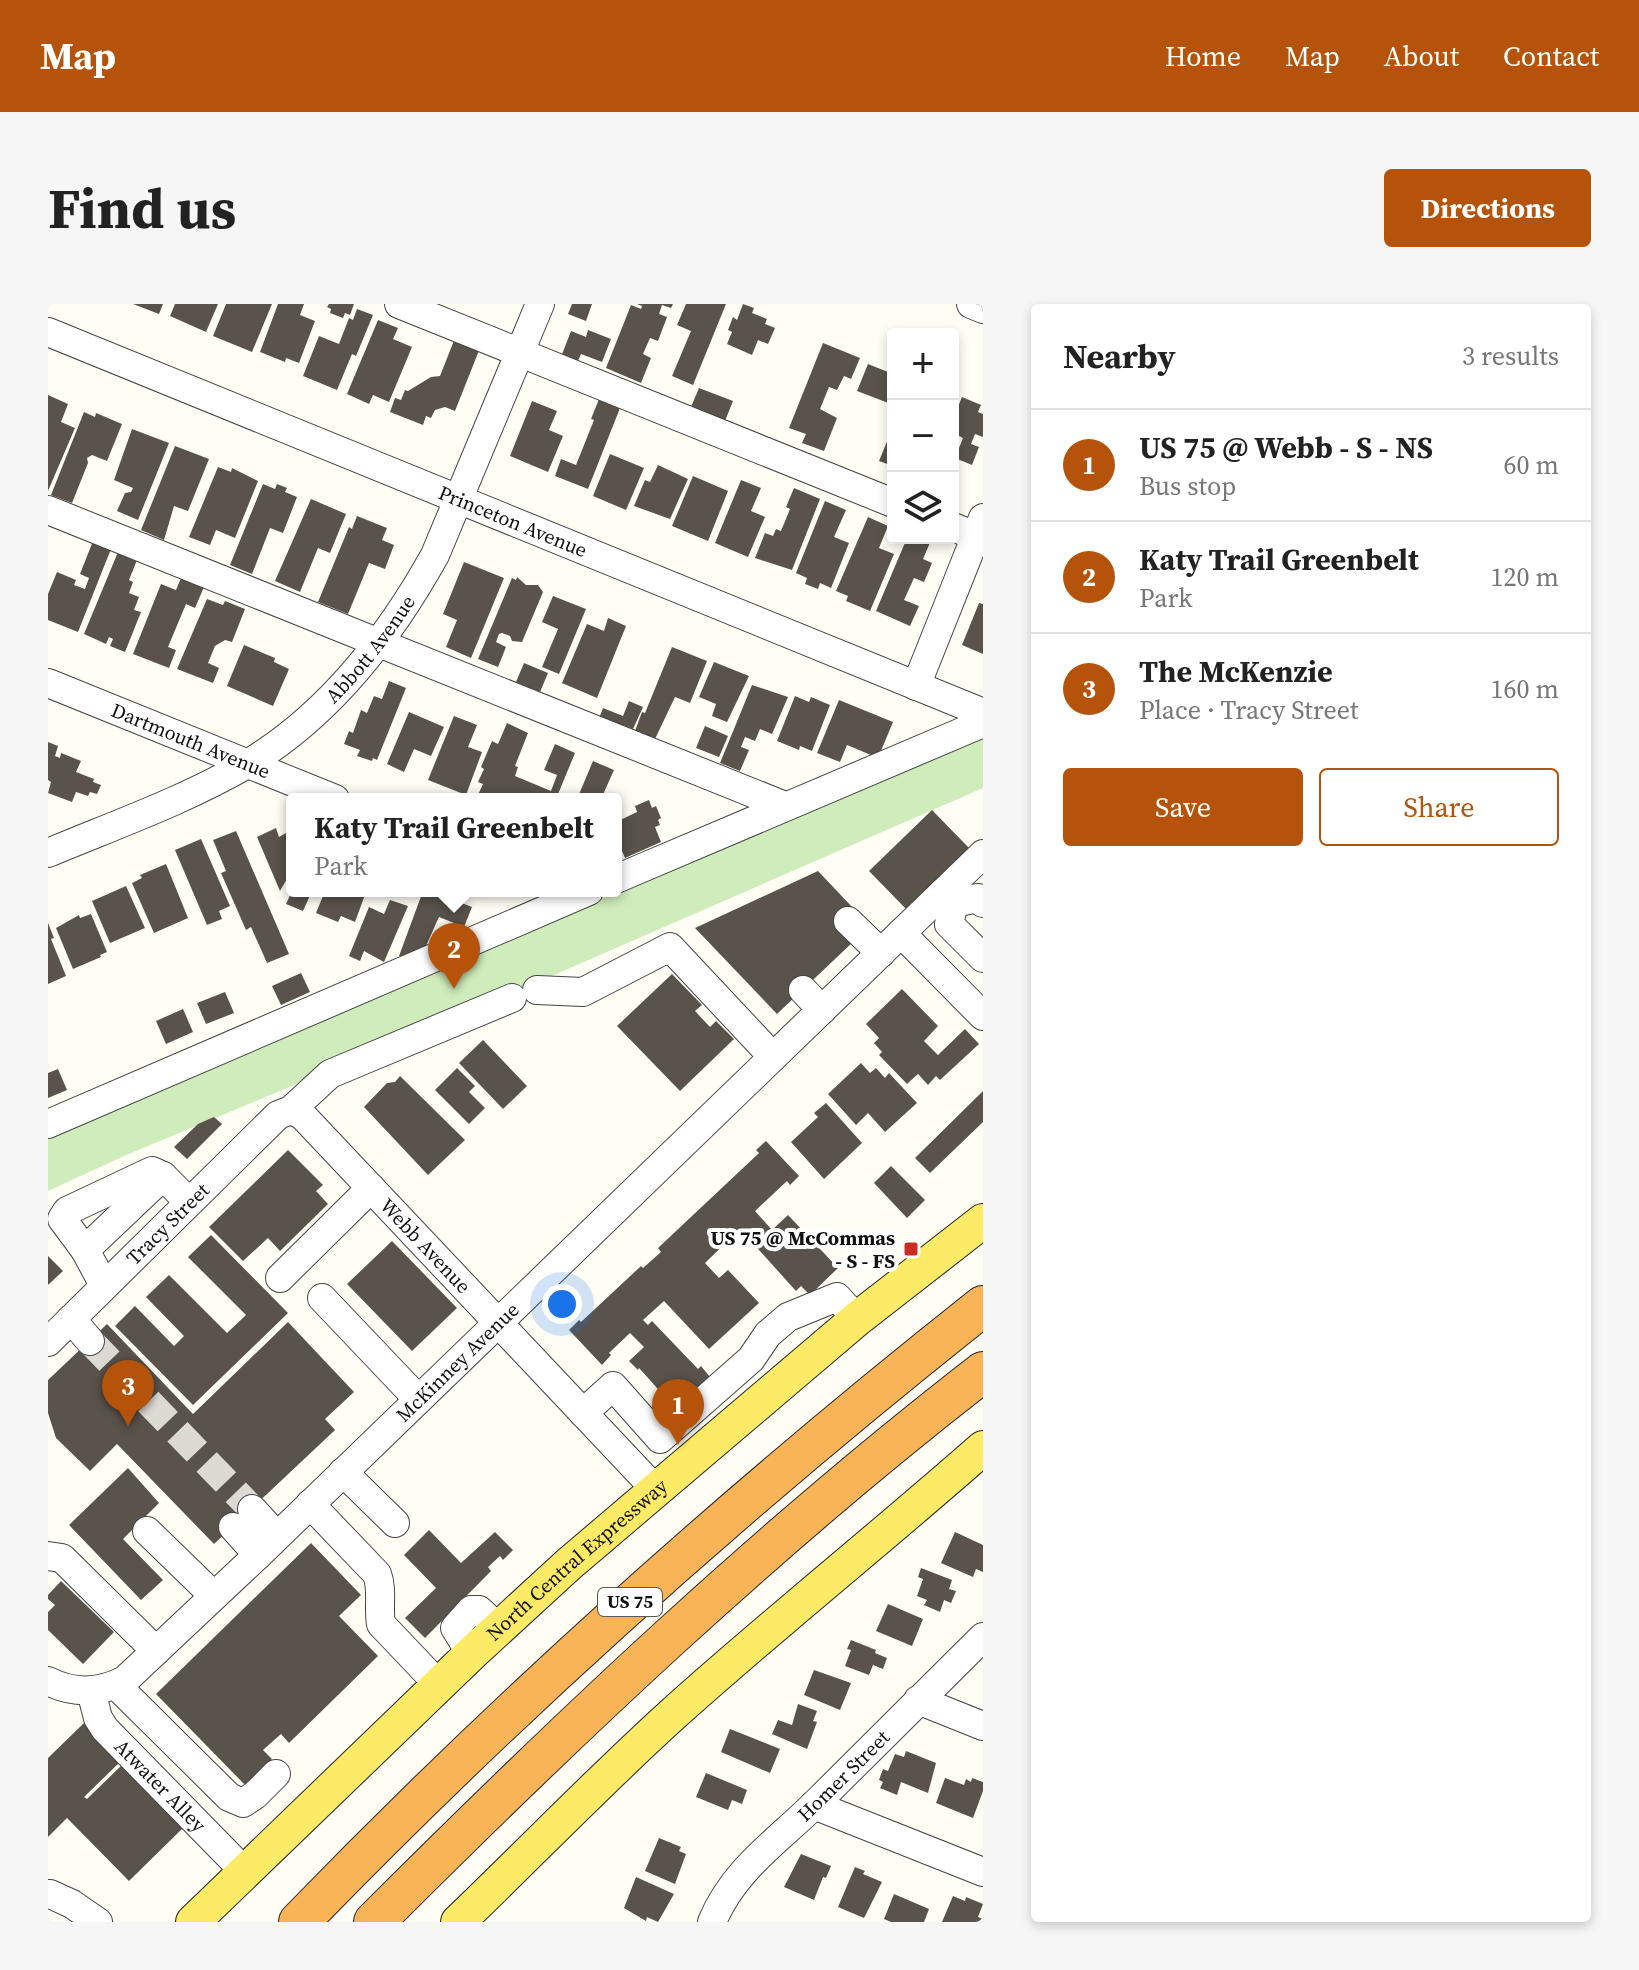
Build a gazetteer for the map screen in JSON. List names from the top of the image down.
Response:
{
  "streets": {
    "highway": ["US 75"],
    "main road": ["North Central Expressway"],
    "street": [
      "Princeton Avenue",
      "Abbott Avenue",
      "Dartmouth Avenue",
      "Tracy Street",
      "Webb Avenue",
      "McKinney Avenue",
      "Homer Street",
      "Atwater Alley"
    ]
  },
  "crossings": [
    ["Princeton Avenue", "Abbott Avenue"],
    ["Abbott Avenue", "Dartmouth Avenue"],
    ["Tracy Street", "Webb Avenue"],
    ["Tracy Street", "McKinney Avenue"],
    ["Webb Avenue", "McKinney Avenue"],
    ["Webb Avenue", "North Central Expressway"],
    ["McKinney Avenue", "Atwater Alley"],
    ["North Central Expressway", "Atwater Alley"]
  ],
  "places": {
    "transit": ["US 75 @ McCommas - S - FS"]
  },
  "page": {
    "header": "Map",
    "nav": [
      "Home",
      "Map",
      "About",
      "Contact"
    ],
    "buttons": [
      "Directions",
      ["Save", "Share"]
    ],
    "title": "Find us",
    "heading": ["Nearby", "3 results"],
    "map_buttons": ["+", "−"],
    "list": [
      {
        "mark": "1",
        "name": "US 75 @ Webb - S - NS",
        "note": "Bus stop",
        "value": "60 m"
      },
      {
        "mark": "2",
        "name": "Katy Trail Greenbelt",
        "note": "Park",
        "value": "120 m"
      },
      {
        "mark": "3",
        "name": "The McKenzie",
        "note": "Place · Tracy Street",
        "value": "160 m"
      }
    ],
    "popup": ["Katy Trail Greenbelt", "Park"],
    "pins": ["2", "3", "1"]
  }
}
